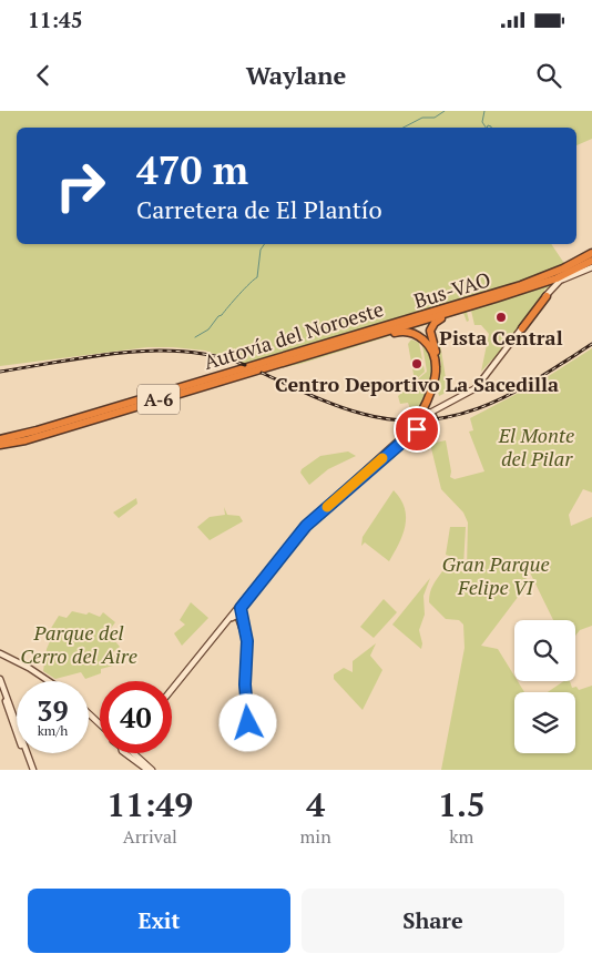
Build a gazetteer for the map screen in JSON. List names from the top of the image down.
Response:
{
  "streets": {
    "highway": ["Bus-VAO", "Autovía del Noroeste", "A-6"]
  },
  "crossings": [
    ["Bus-VAO", "Autovía del Noroeste"]
  ],
  "parks": ["El Monte del Pilar", "Gran Parque Felipe VI", "Parque del Cerro del Aire"],
  "places": ["Pista Central", "Centro Deportivo La Sacedilla"],
  "page": {
    "status": "11:45",
    "header": "Waylane",
    "turn": ["470 m", "Carretera de El Plantío"],
    "speed": "39 km/h",
    "limit": "40",
    "eta": [
      "11:49",
      "Arrival",
      "4",
      "min",
      "1.5",
      "km"
    ],
    "buttons": ["Exit", "Share"]
  }
}
